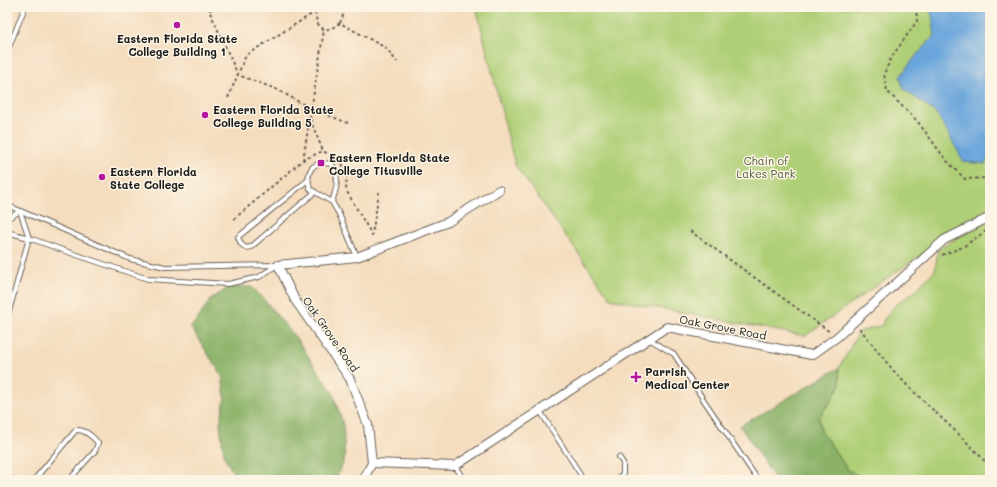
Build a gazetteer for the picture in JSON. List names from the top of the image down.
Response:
{
  "streets": {
    "street": ["Oak Grove Road"]
  },
  "parks": ["Chain of Lakes Park"],
  "places": {
    "other": ["Eastern Florida State College Building 1", "Eastern Florida State College Building 5", "Eastern Florida State College"],
    "transit": ["Eastern Florida State College Titusville"],
    "health": ["Parrish Medical Center"]
  }
}
